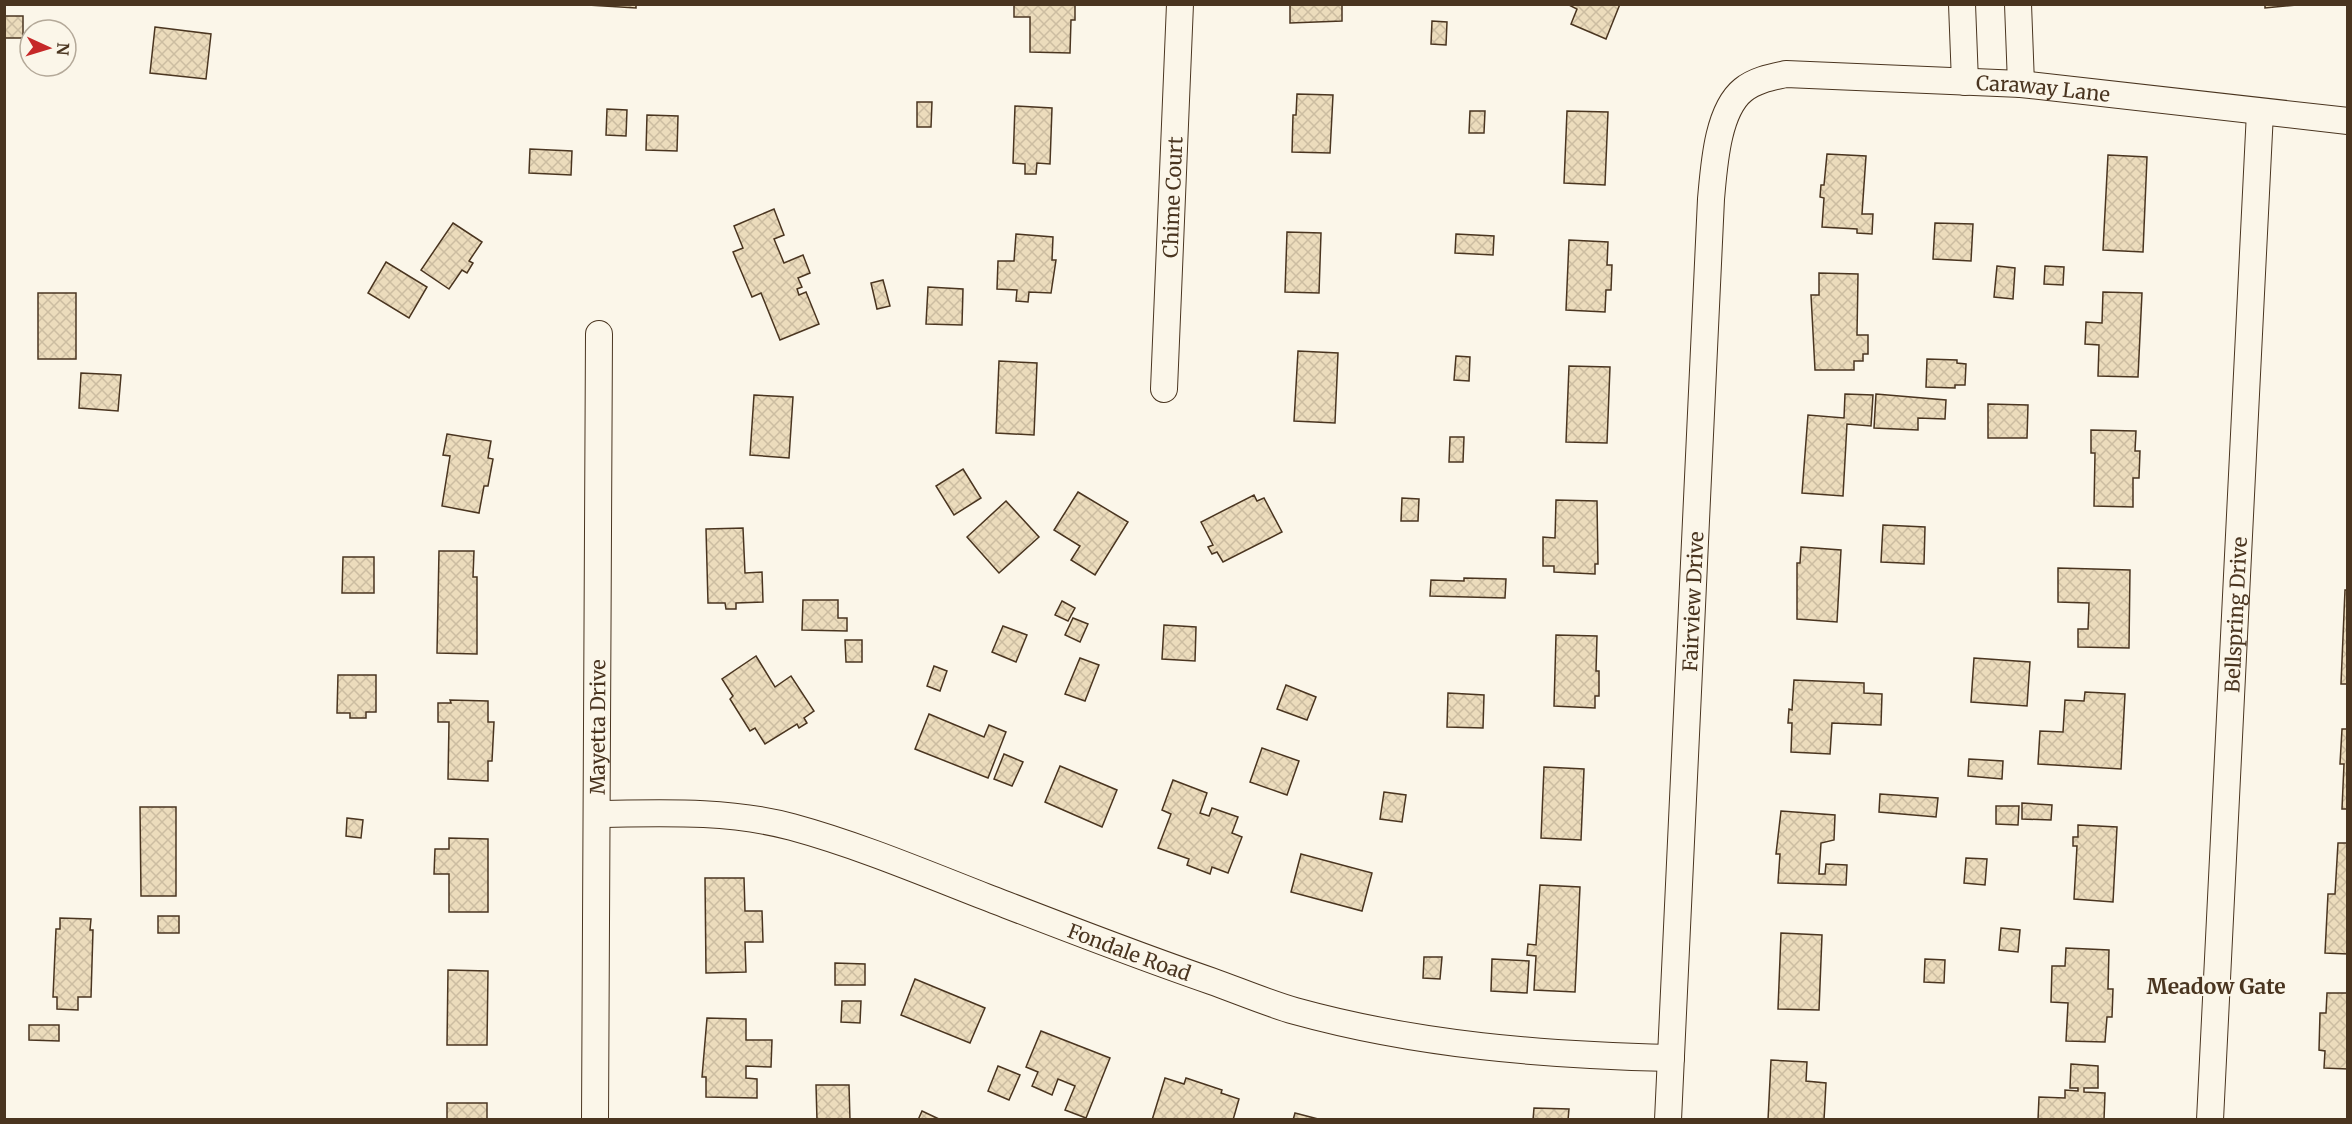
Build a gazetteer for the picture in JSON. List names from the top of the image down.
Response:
{
  "streets": {
    "street": [
      "Caraway Lane",
      "Chime Court",
      "Fairview Drive",
      "Bellspring Drive",
      "Mayetta Drive",
      "Fondale Road"
    ]
  },
  "crossings": [
    ["Caraway Lane", "Fairview Drive"],
    ["Caraway Lane", "Bellspring Drive"],
    ["Fairview Drive", "Fondale Road"],
    ["Mayetta Drive", "Fondale Road"]
  ],
  "districts": ["Meadow Gate"],
  "north": "right"
}
